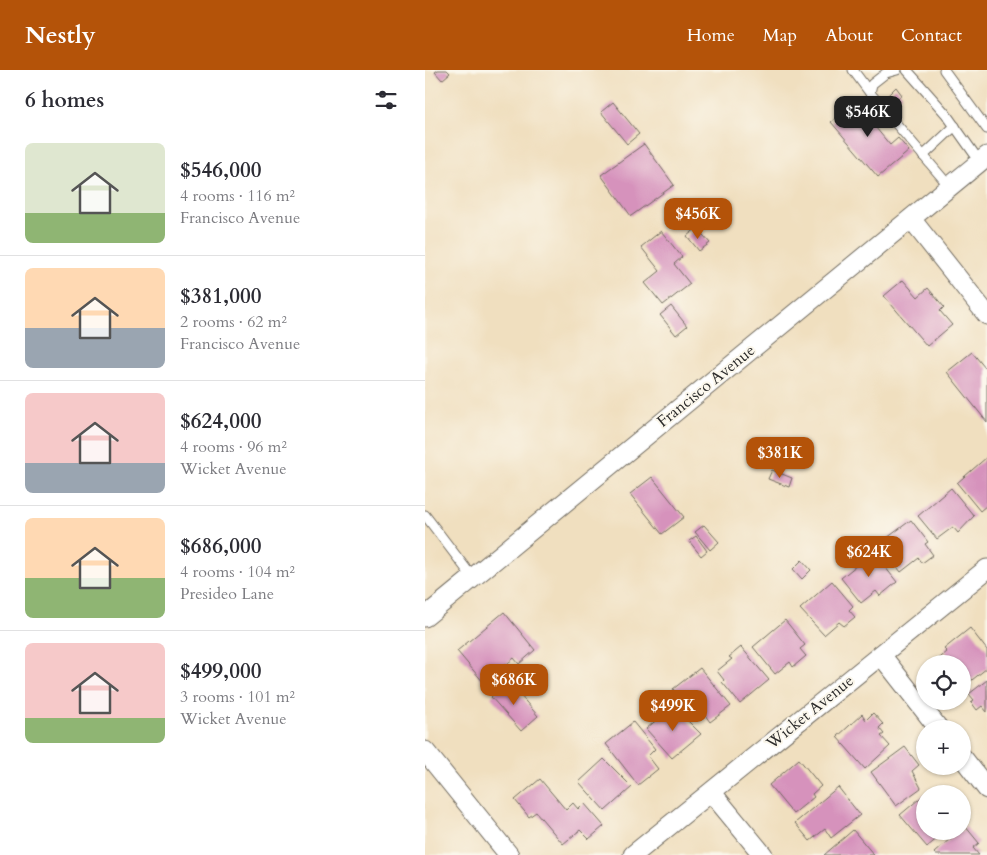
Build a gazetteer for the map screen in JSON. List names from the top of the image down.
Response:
{
  "streets": {
    "street": ["Francisco Avenue", "Wicket Avenue"]
  },
  "page": {
    "header": "Nestly",
    "nav": [
      "Home",
      "Map",
      "About",
      "Contact"
    ],
    "heading": "6 homes",
    "price": [
      "$546K",
      "$456K",
      "$381K",
      "$624K",
      "$686K",
      "$499K"
    ],
    "list": [
      {
        "name": "$546,000",
        "note": "4 rooms · 116 m² · Francisco Avenue"
      },
      {
        "name": "$381,000",
        "note": "2 rooms · 62 m² · Francisco Avenue"
      },
      {
        "name": "$624,000",
        "note": "4 rooms · 96 m² · Wicket Avenue"
      },
      {
        "name": "$686,000",
        "note": "4 rooms · 104 m² · Presideo Lane"
      },
      {
        "name": "$499,000",
        "note": "3 rooms · 101 m² · Wicket Avenue"
      }
    ],
    "map_buttons": ["+", "−"]
  }
}
